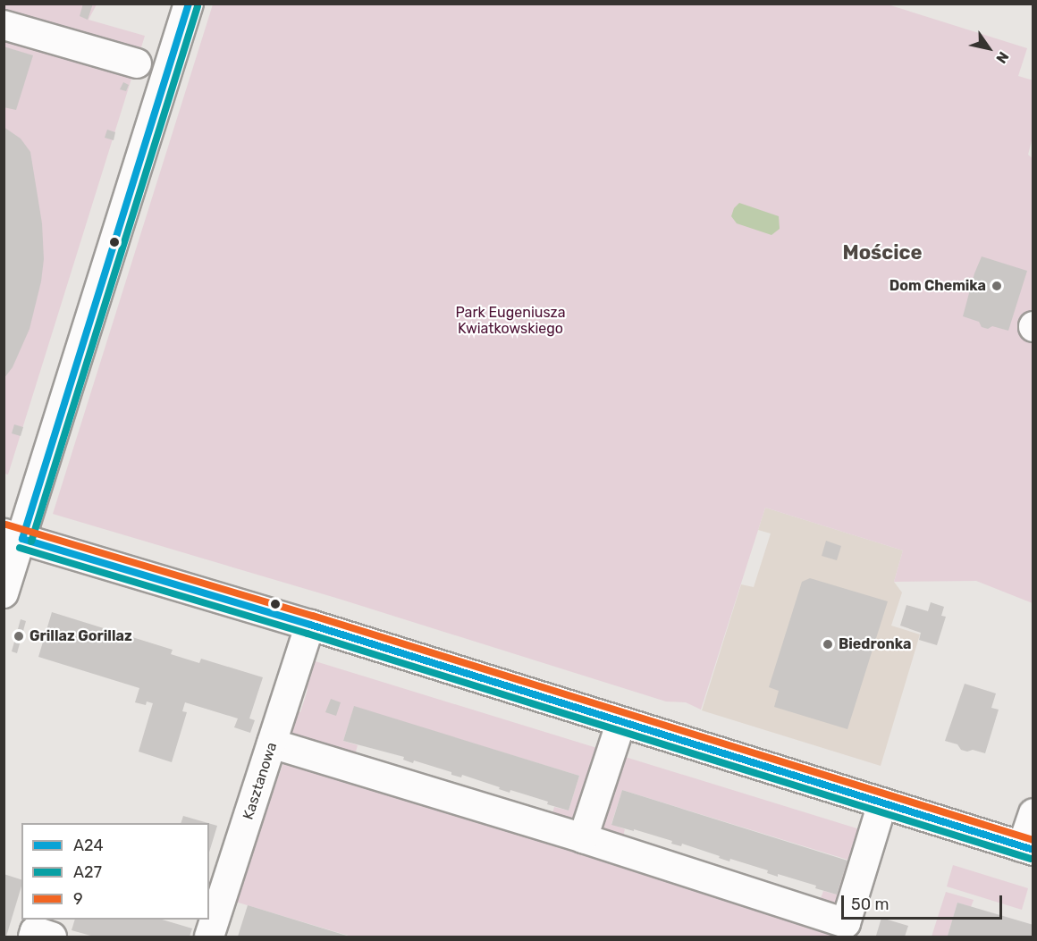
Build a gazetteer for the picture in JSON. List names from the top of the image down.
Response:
{
  "streets": {
    "street": ["Kasztanowa"]
  },
  "districts": ["Mościce"],
  "parks": ["Park Eugeniusza Kwiatkowskiego"],
  "places": ["Dom Chemika", "Grillaz Gorillaz", "Biedronka"],
  "lines": ["transit line A24", "transit line A27", "transit line 9"],
  "legend": ["A24", "A27", "9"],
  "scale_bar": "50 m",
  "north": "bottom right"
}
